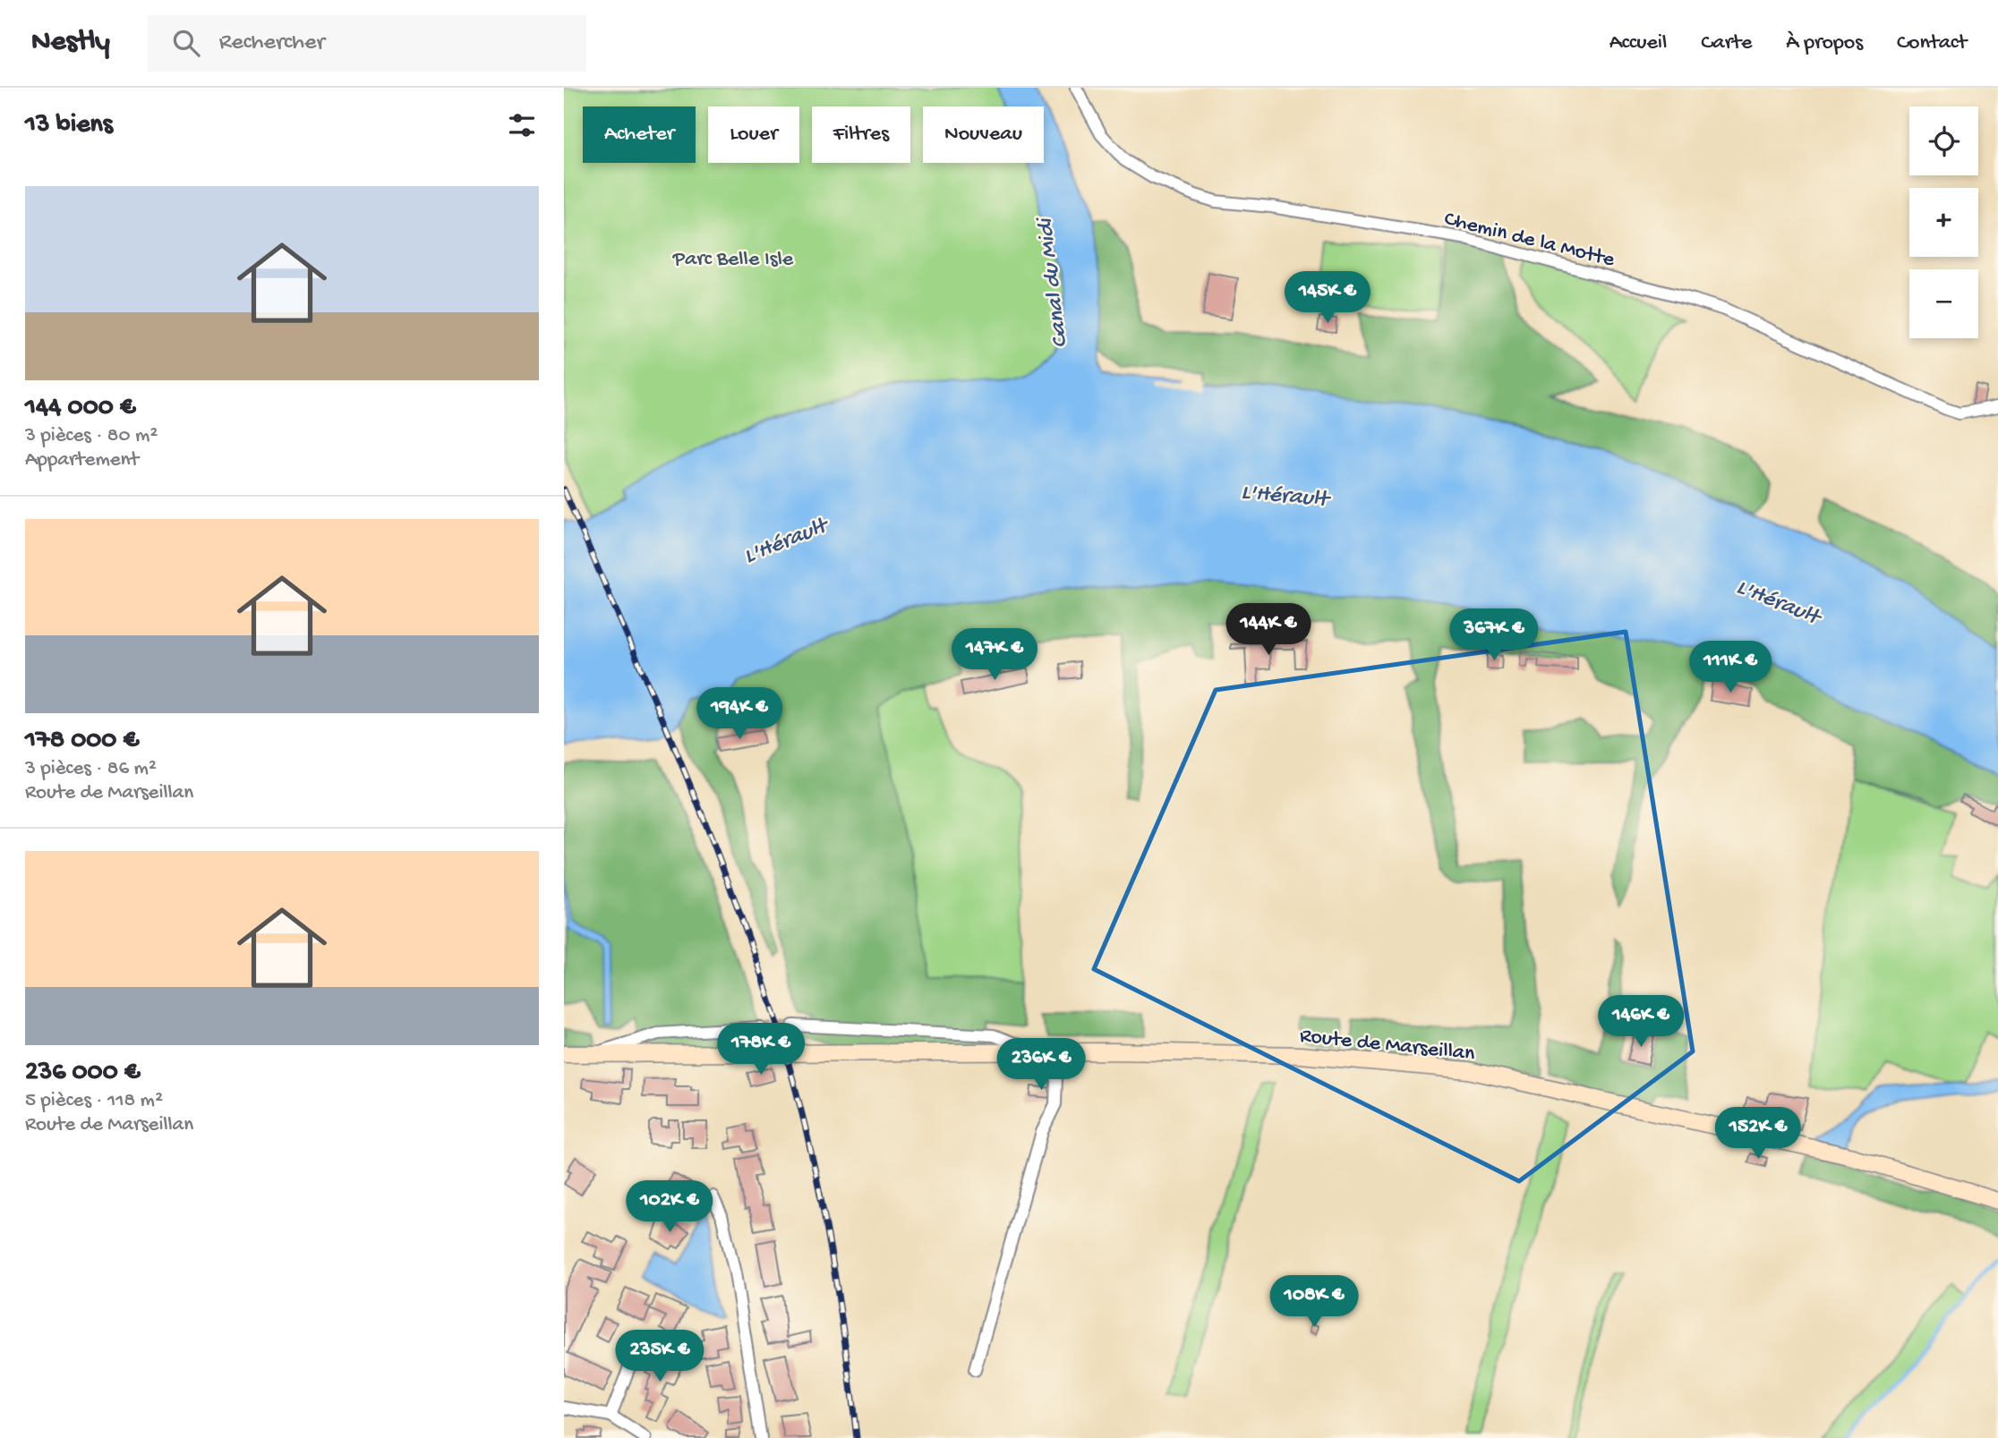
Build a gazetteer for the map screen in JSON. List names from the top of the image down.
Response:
{
  "streets": {
    "main road": ["Route de Marseillan"],
    "street": ["Chemin de la Motte"]
  },
  "water": ["Canal du Midi", "L'Hérault"],
  "parks": ["Parc Belle Isle"],
  "page": {
    "header": "Nestly",
    "search": "Rechercher",
    "nav": [
      "Accueil",
      "Carte",
      "À propos",
      "Contact"
    ],
    "heading": "13 biens",
    "map_buttons": ["+", "−"],
    "chip": [
      "Acheter",
      "Louer",
      "Filtres",
      "Nouveau"
    ],
    "list": [
      {
        "name": "144 000 €",
        "note": "3 pièces · 80 m² · Appartement"
      },
      {
        "name": "178 000 €",
        "note": "3 pièces · 86 m² · Route de Marseillan"
      },
      {
        "name": "236 000 €",
        "note": "5 pièces · 118 m² · Route de Marseillan"
      }
    ],
    "price": [
      "145K €",
      "144K €",
      "367K €",
      "147K €",
      "111K €",
      "194K €",
      "146K €",
      "178K €",
      "236K €",
      "152K €",
      "102K €",
      "108K €",
      "235K €"
    ]
  }
}
